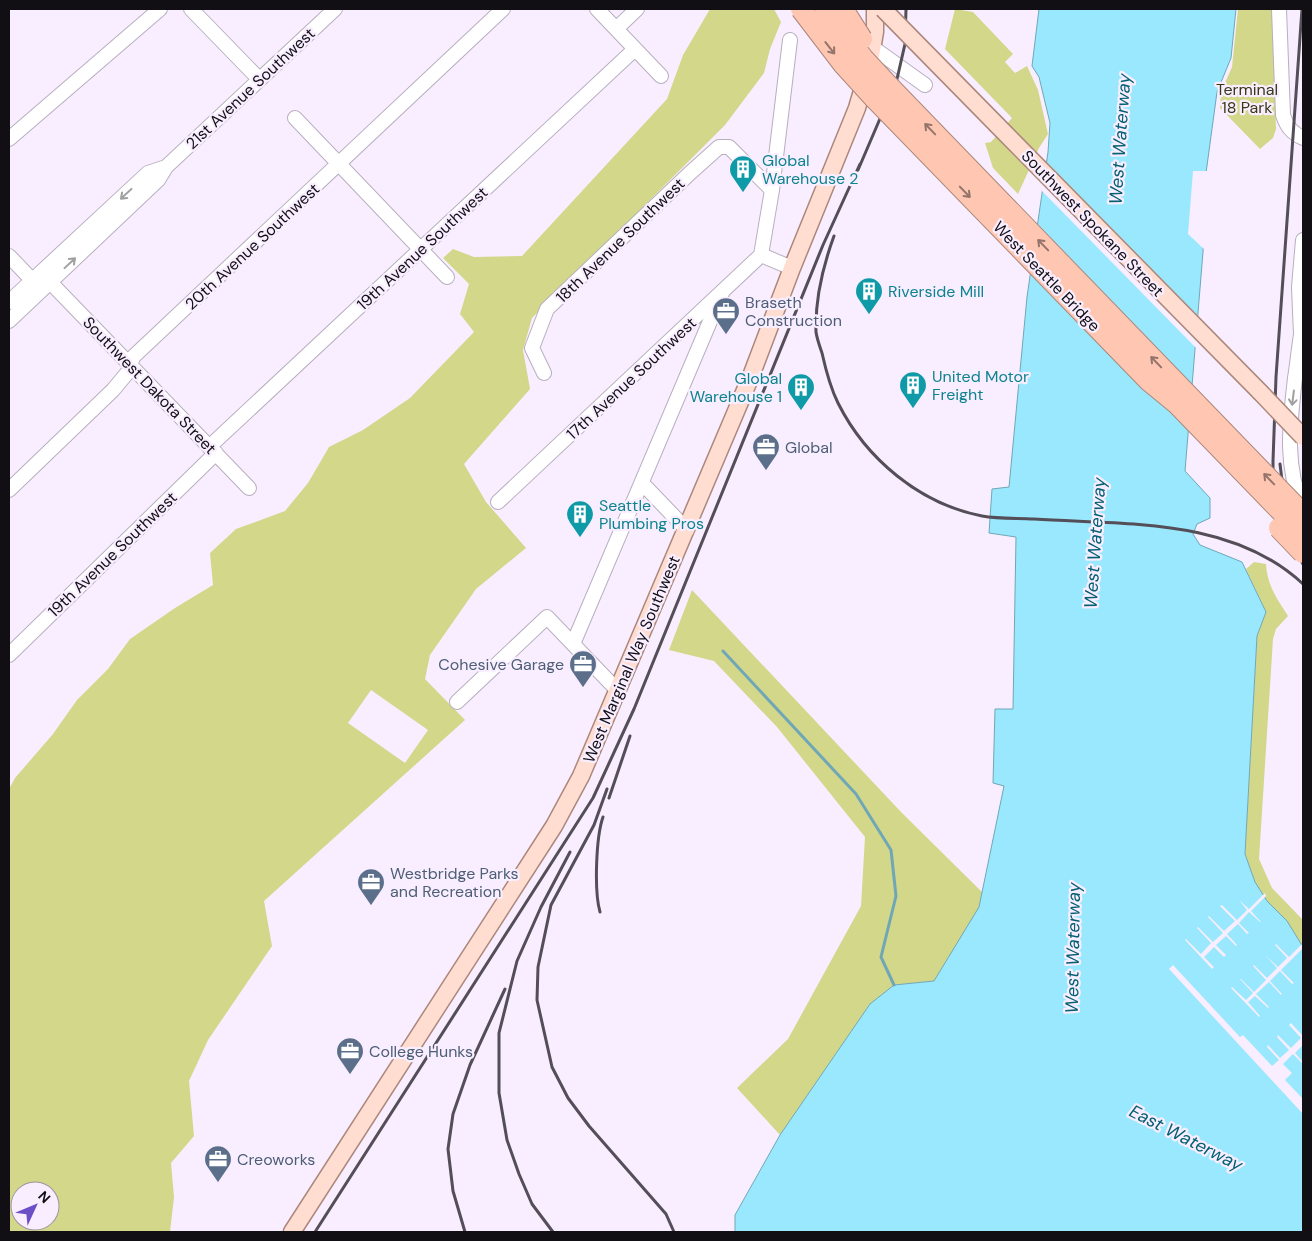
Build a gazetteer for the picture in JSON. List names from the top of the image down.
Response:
{
  "streets": {
    "highway": ["West Seattle Bridge"],
    "main road": ["Southwest Spokane Street", "West Marginal Way Southwest"],
    "street": [
      "21st Avenue Southwest",
      "18th Avenue Southwest",
      "20th Avenue Southwest",
      "19th Avenue Southwest",
      "17th Avenue Southwest",
      "Southwest Dakota Street"
    ]
  },
  "crossings": [
    ["21st Avenue Southwest", "Southwest Dakota Street"],
    ["20th Avenue Southwest", "Southwest Dakota Street"],
    ["19th Avenue Southwest", "Southwest Dakota Street"]
  ],
  "water": ["West Waterway", "East Waterway"],
  "parks": ["Terminal 18 Park"],
  "places": {
    "building": [
      "Global Warehouse 2",
      "Riverside Mill",
      "United Motor Freight",
      "Global Warehouse 1",
      "Seattle Plumbing Pros"
    ],
    "office": [
      "Braseth Construction",
      "Global",
      "Cohesive Garage",
      "Westbridge Parks and Recreation",
      "College Hunks",
      "Creoworks"
    ]
  },
  "north": "top right"
}
